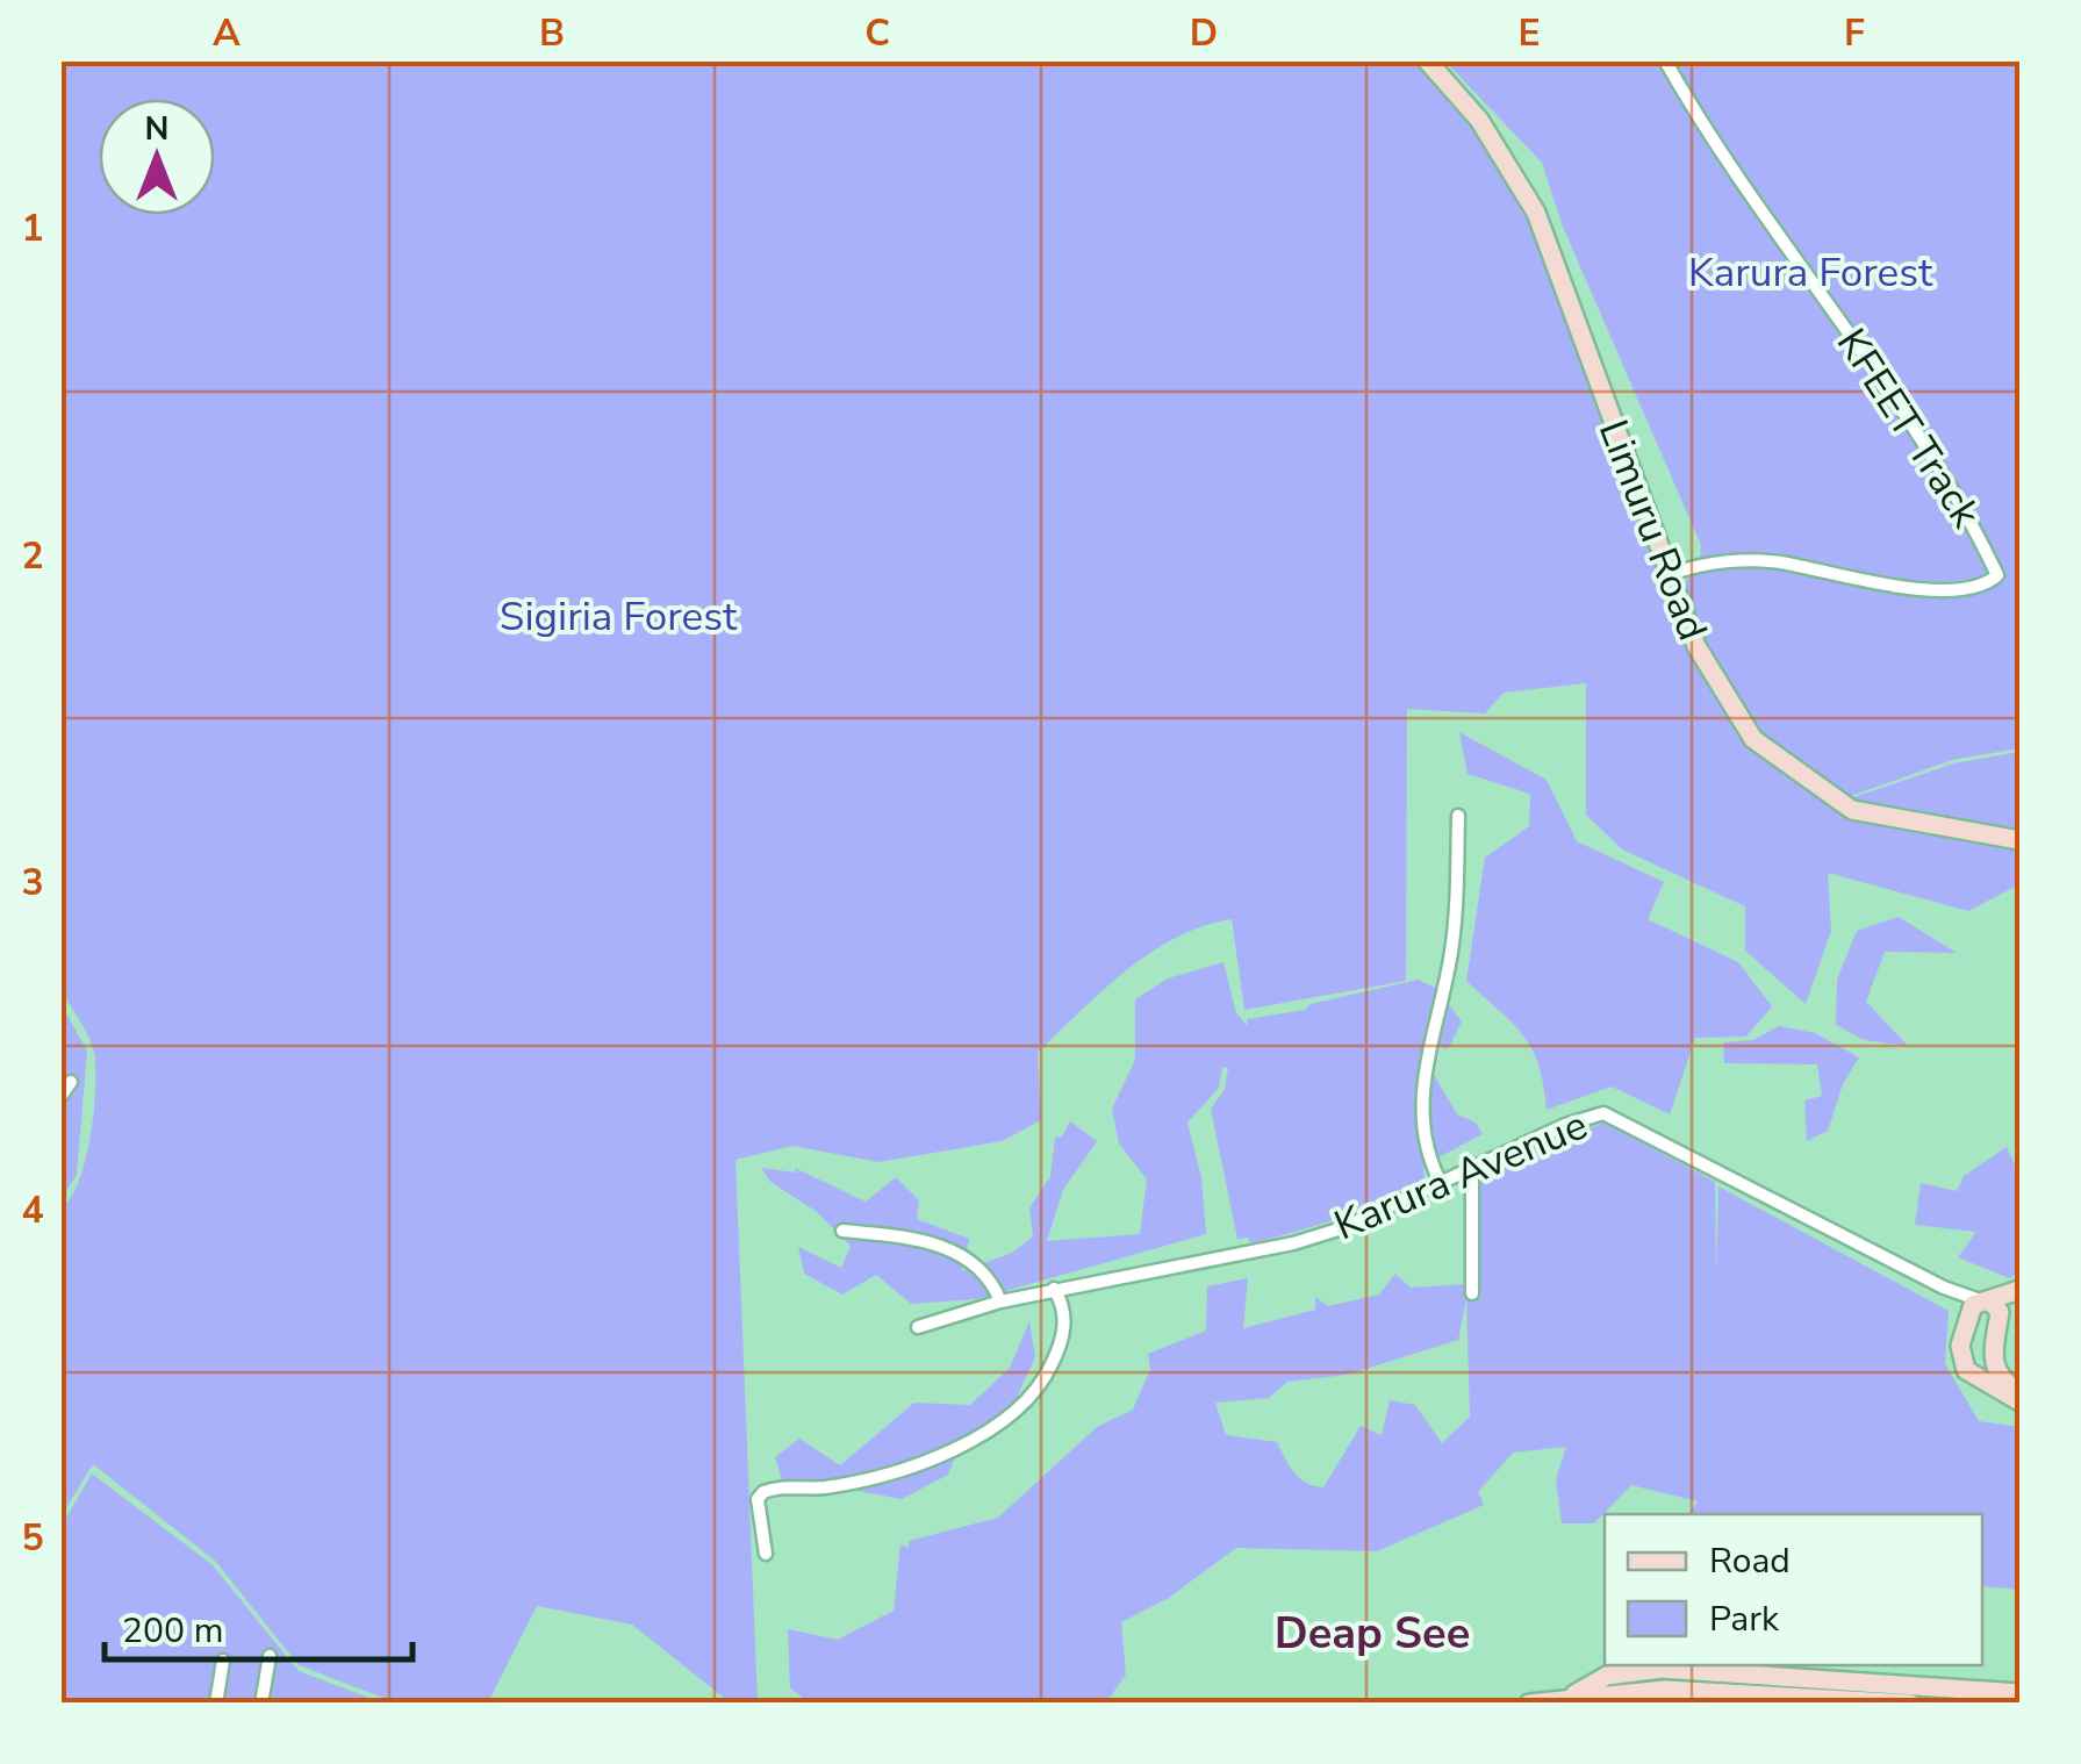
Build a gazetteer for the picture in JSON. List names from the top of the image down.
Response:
{
  "streets": {
    "main road": ["Limuru Road"],
    "street": ["KFEET Track", "Karura Avenue"]
  },
  "crossings": [
    ["KFEET Track", "Limuru Road"]
  ],
  "districts": ["Deap See"],
  "parks": ["Karura Forest", "Sigiria Forest"],
  "legend": ["Road", "Park"],
  "scale_bar": "200 m",
  "north": "top",
  "grid": {
    "columns": [
      "A",
      "B",
      "C",
      "D",
      "E",
      "F"
    ],
    "rows": [
      "1",
      "2",
      "3",
      "4",
      "5"
    ]
  }
}
